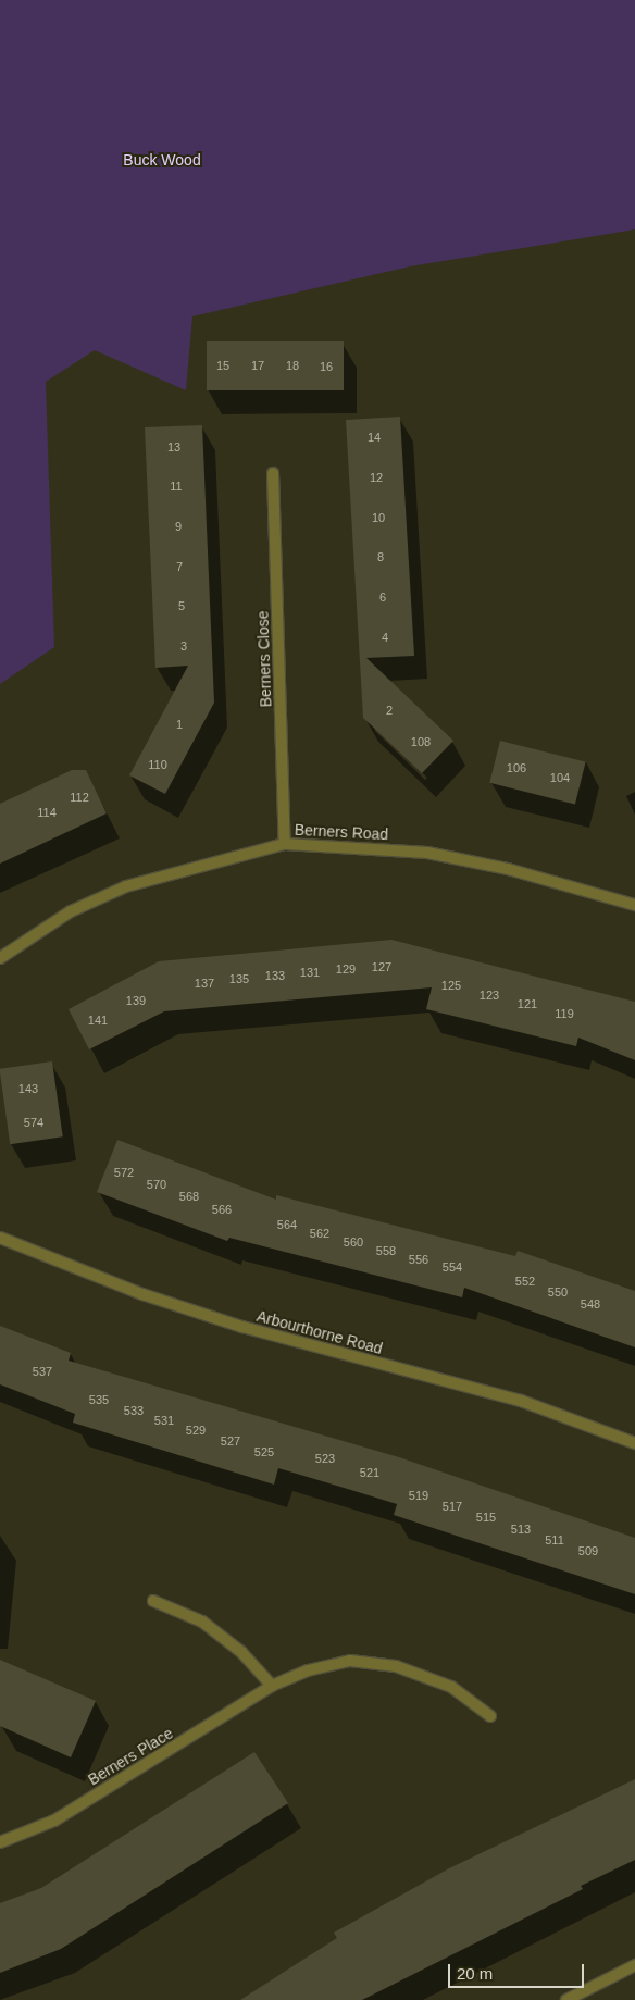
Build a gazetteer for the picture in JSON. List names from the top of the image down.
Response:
{
  "streets": {
    "street": [
      "Berners Close",
      "Berners Road",
      "Arbourthorne Road",
      "Berners Place"
    ]
  },
  "crossings": [
    ["Berners Close", "Berners Road"]
  ],
  "parks": ["Buck Wood"],
  "house_numbers": [
    "15",
    "17",
    "18",
    "16",
    "14",
    "13",
    "12",
    "11",
    "10",
    "9",
    "8",
    "7",
    "6",
    "5",
    "4",
    "3",
    "2",
    "1",
    "108",
    "110",
    "106",
    "104",
    "112",
    "114",
    "127",
    "129",
    "131",
    "133",
    "135",
    "137",
    "125",
    "123",
    "139",
    "121",
    "119",
    "141",
    "143",
    "574",
    "572",
    "570",
    "568",
    "566",
    "564",
    "562",
    "560",
    "558",
    "556",
    "554",
    "552",
    "550",
    "548",
    "537",
    "535",
    "533",
    "531",
    "529",
    "527",
    "525",
    "523",
    "521",
    "519",
    "517",
    "515",
    "513",
    "511",
    "509"
  ],
  "scale_bar": "20 m"
}
